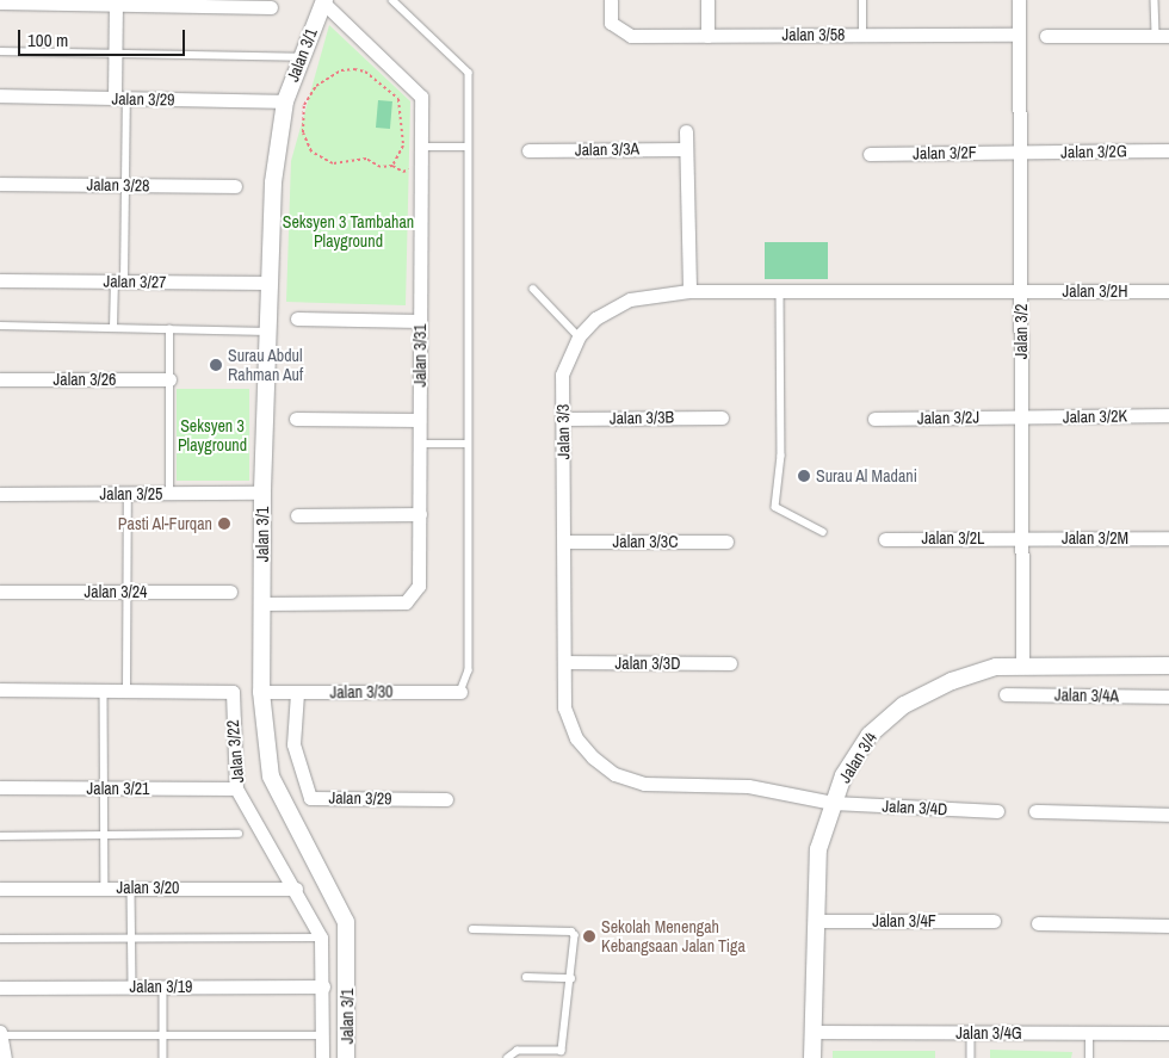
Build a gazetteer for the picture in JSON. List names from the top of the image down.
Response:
{
  "streets": {
    "street": [
      "Jalan 3/58",
      "Jalan 3/1",
      "Jalan 3/29",
      "Jalan 3/3A",
      "Jalan 3/2G",
      "Jalan 3/2F",
      "Jalan 3/28",
      "Jalan 3/27",
      "Jalan 3/2H",
      "Jalan 3/2",
      "Jalan 3/31",
      "Jalan 3/26",
      "Jalan 3/2K",
      "Jalan 3/3B",
      "Jalan 3/2J",
      "Jalan 3/3",
      "Jalan 3/25",
      "Jalan 3/2L",
      "Jalan 3/2M",
      "Jalan 3/3C",
      "Jalan 3/24",
      "Jalan 3/3D",
      "Jalan 3/30",
      "Jalan 3/4A",
      "Jalan 3/22",
      "Jalan 3/4",
      "Jalan 3/21",
      "Jalan 3/4D",
      "Jalan 3/20",
      "Jalan 3/4F",
      "Jalan 3/19",
      "Jalan 3/4G"
    ]
  },
  "crossings": [
    ["Jalan 3/58", "Jalan 3/2"],
    ["Jalan 3/1", "Jalan 3/29"],
    ["Jalan 3/1", "Jalan 3/27"],
    ["Jalan 3/1", "Jalan 3/31"],
    ["Jalan 3/1", "Jalan 3/25"],
    ["Jalan 3/1", "Jalan 3/30"],
    ["Jalan 3/29", "Jalan 3/30"],
    ["Jalan 3/2G", "Jalan 3/2F"],
    ["Jalan 3/2G", "Jalan 3/2"],
    ["Jalan 3/2F", "Jalan 3/2"],
    ["Jalan 3/2H", "Jalan 3/2"],
    ["Jalan 3/2H", "Jalan 3/3"],
    ["Jalan 3/2", "Jalan 3/2K"],
    ["Jalan 3/2", "Jalan 3/2J"],
    ["Jalan 3/2", "Jalan 3/3"],
    ["Jalan 3/2", "Jalan 3/2L"],
    ["Jalan 3/2", "Jalan 3/2M"],
    ["Jalan 3/2", "Jalan 3/4"],
    ["Jalan 3/2K", "Jalan 3/2J"],
    ["Jalan 3/3B", "Jalan 3/3"],
    ["Jalan 3/3", "Jalan 3/3C"],
    ["Jalan 3/3", "Jalan 3/3D"],
    ["Jalan 3/3", "Jalan 3/4D"],
    ["Jalan 3/2L", "Jalan 3/2M"],
    ["Jalan 3/22", "Jalan 3/21"],
    ["Jalan 3/22", "Jalan 3/20"],
    ["Jalan 3/22", "Jalan 3/19"],
    ["Jalan 3/4", "Jalan 3/4D"],
    ["Jalan 3/4", "Jalan 3/4F"],
    ["Jalan 3/4", "Jalan 3/4G"]
  ],
  "parks": ["Seksyen 3 Tambahan Playground", "Seksyen 3 Playground"],
  "places": [
    "Surau Abdul Rahman Auf",
    "Surau Al Madani",
    "Pasti Al-Furqan",
    "Sekolah Menengah Kebangsaan Jalan Tiga"
  ],
  "scale_bar": "100 m"
}
